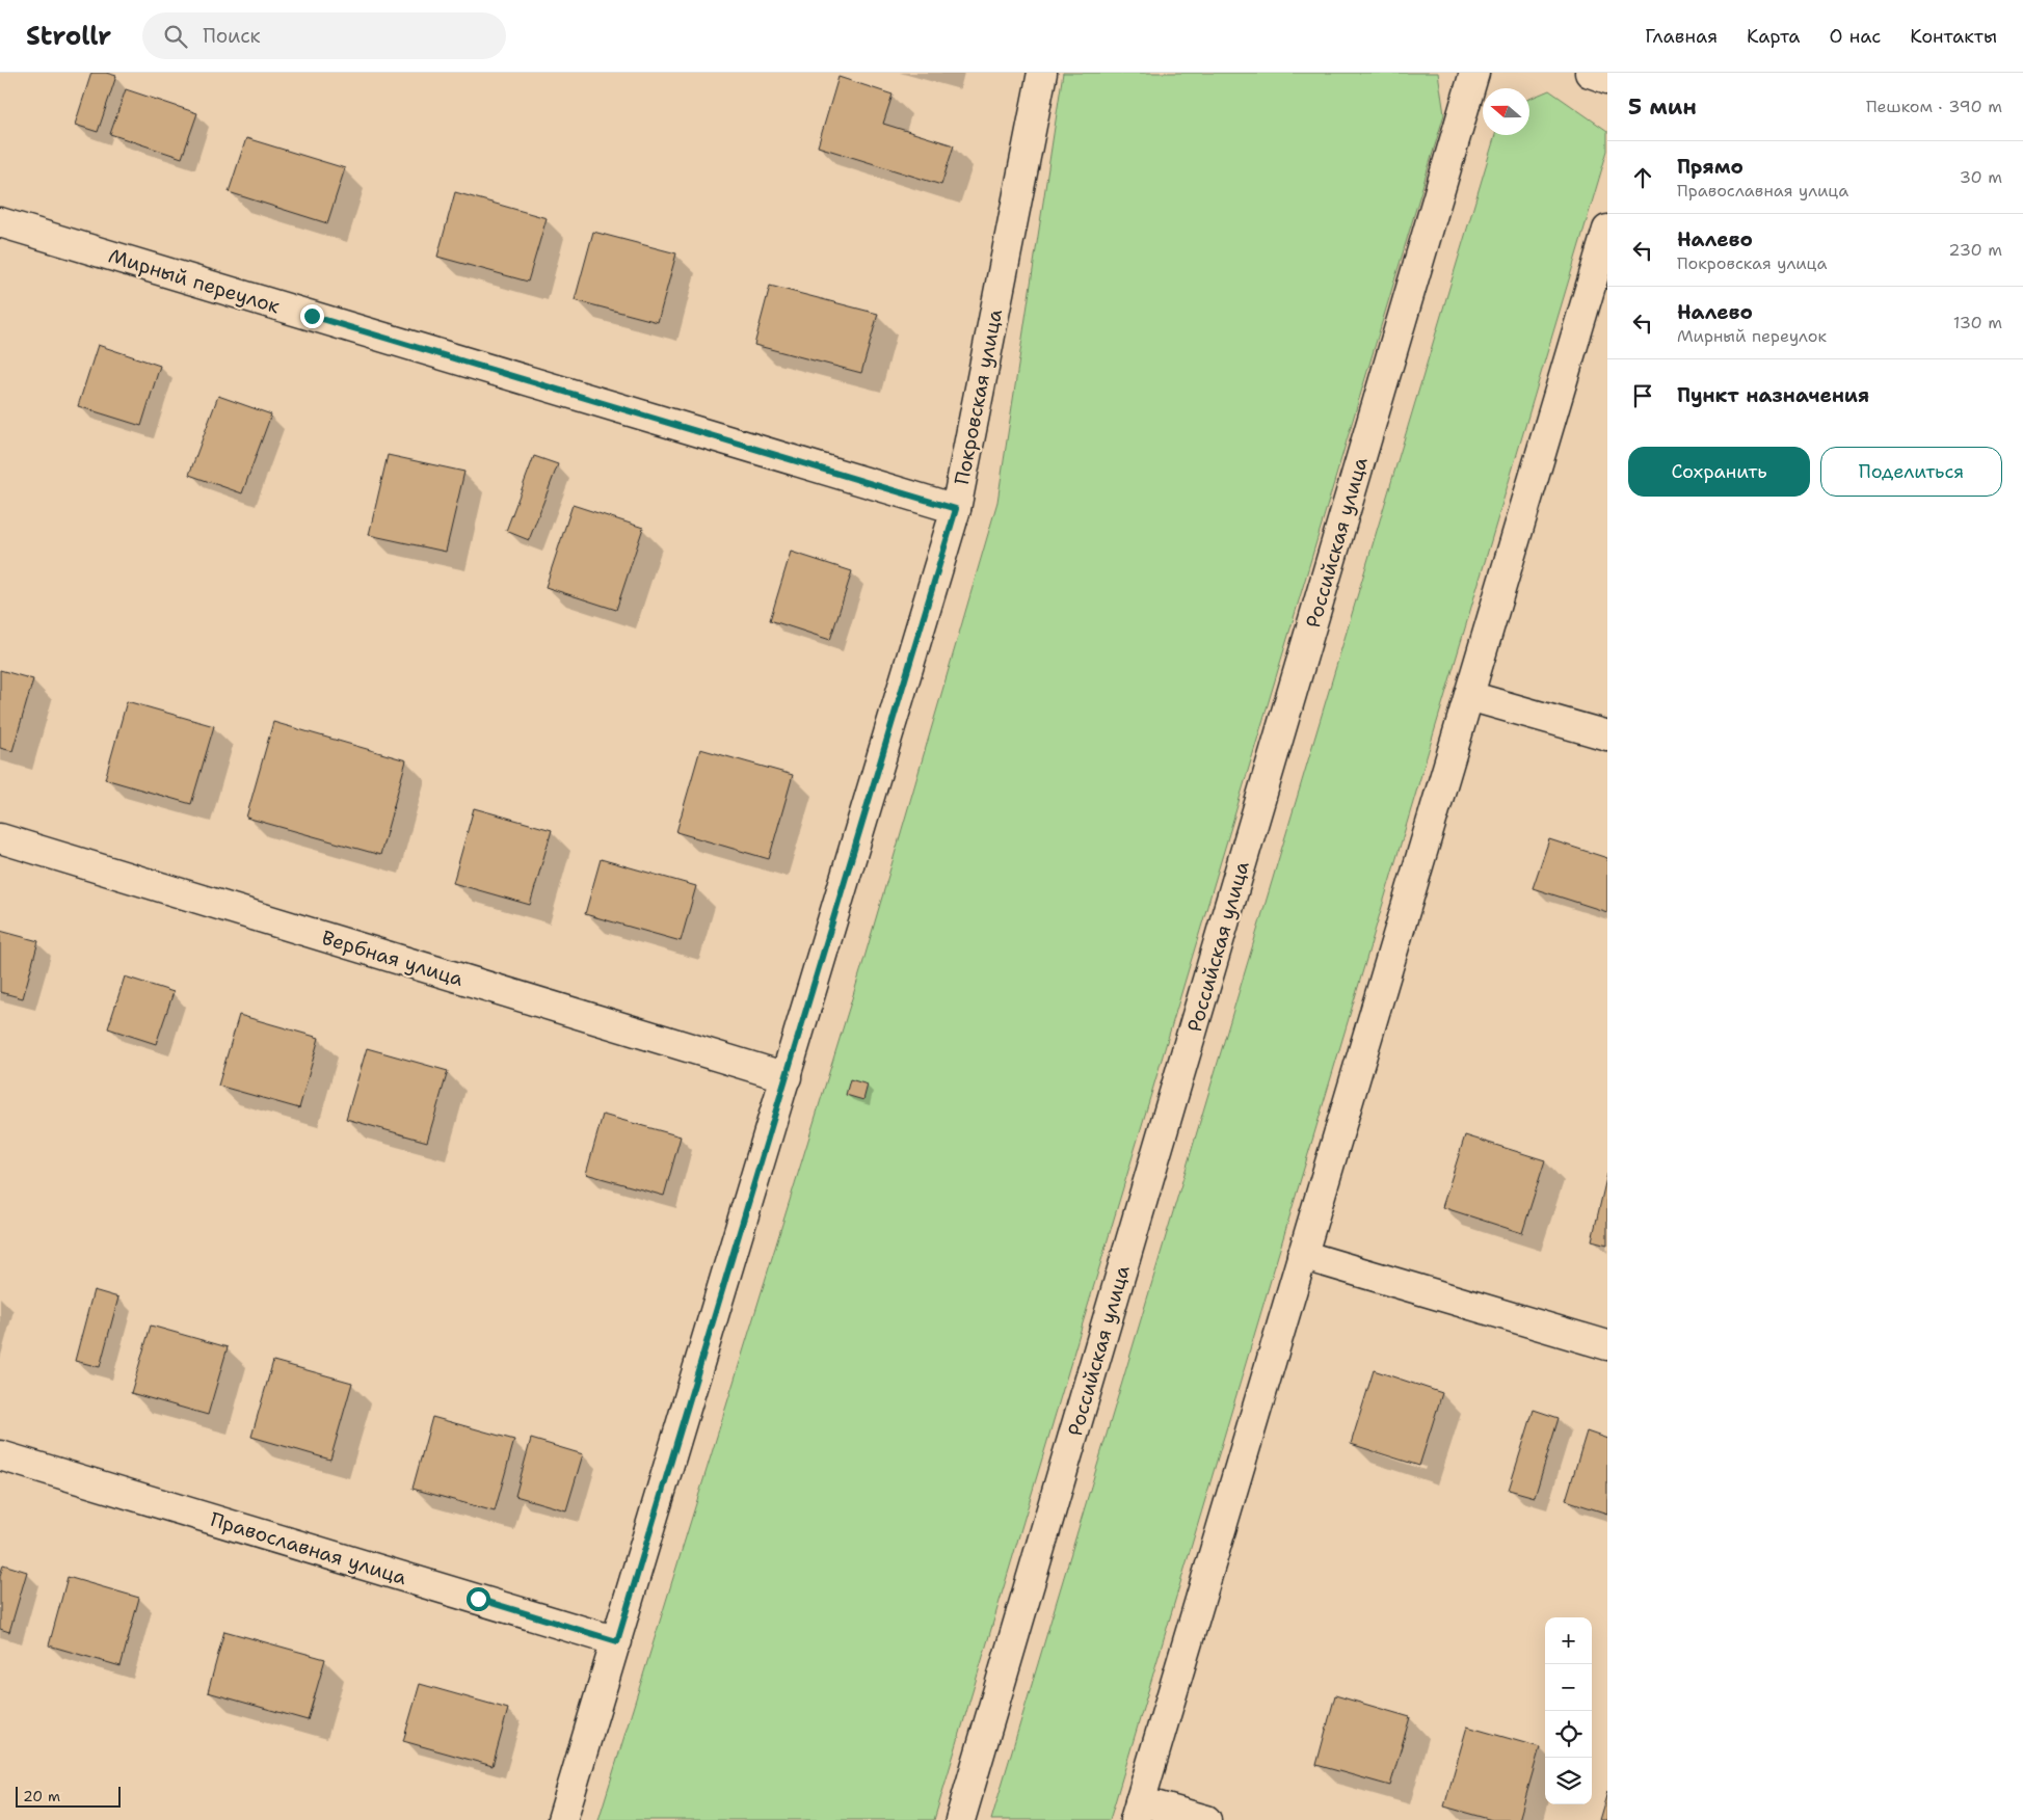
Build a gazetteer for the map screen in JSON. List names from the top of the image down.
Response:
{
  "streets": {
    "street": [
      "Мирный переулок",
      "Покровская улица",
      "Российская улица",
      "Вербная улица",
      "Православная улица"
    ]
  },
  "crossings": [
    ["Мирный переулок", "Покровская улица"],
    ["Покровская улица", "Вербная улица"],
    ["Покровская улица", "Православная улица"]
  ],
  "scale_bar": "20 m",
  "north": "left",
  "page": {
    "header": "Strollr",
    "search": "Поиск",
    "nav": [
      "Главная",
      "Карта",
      "О нас",
      "Контакты"
    ],
    "heading": ["5 мин", "Пешком · 390 m"],
    "list": [
      ["Прямо", "Православная улица", "30 m"],
      ["Налево", "Покровская улица", "230 m"],
      ["Налево", "Мирный переулок", "130 m"],
      "Пункт назначения"
    ],
    "buttons": ["Сохранить", "Поделиться"],
    "map_buttons": ["+", "−"],
    "scale": "20 m"
  }
}
